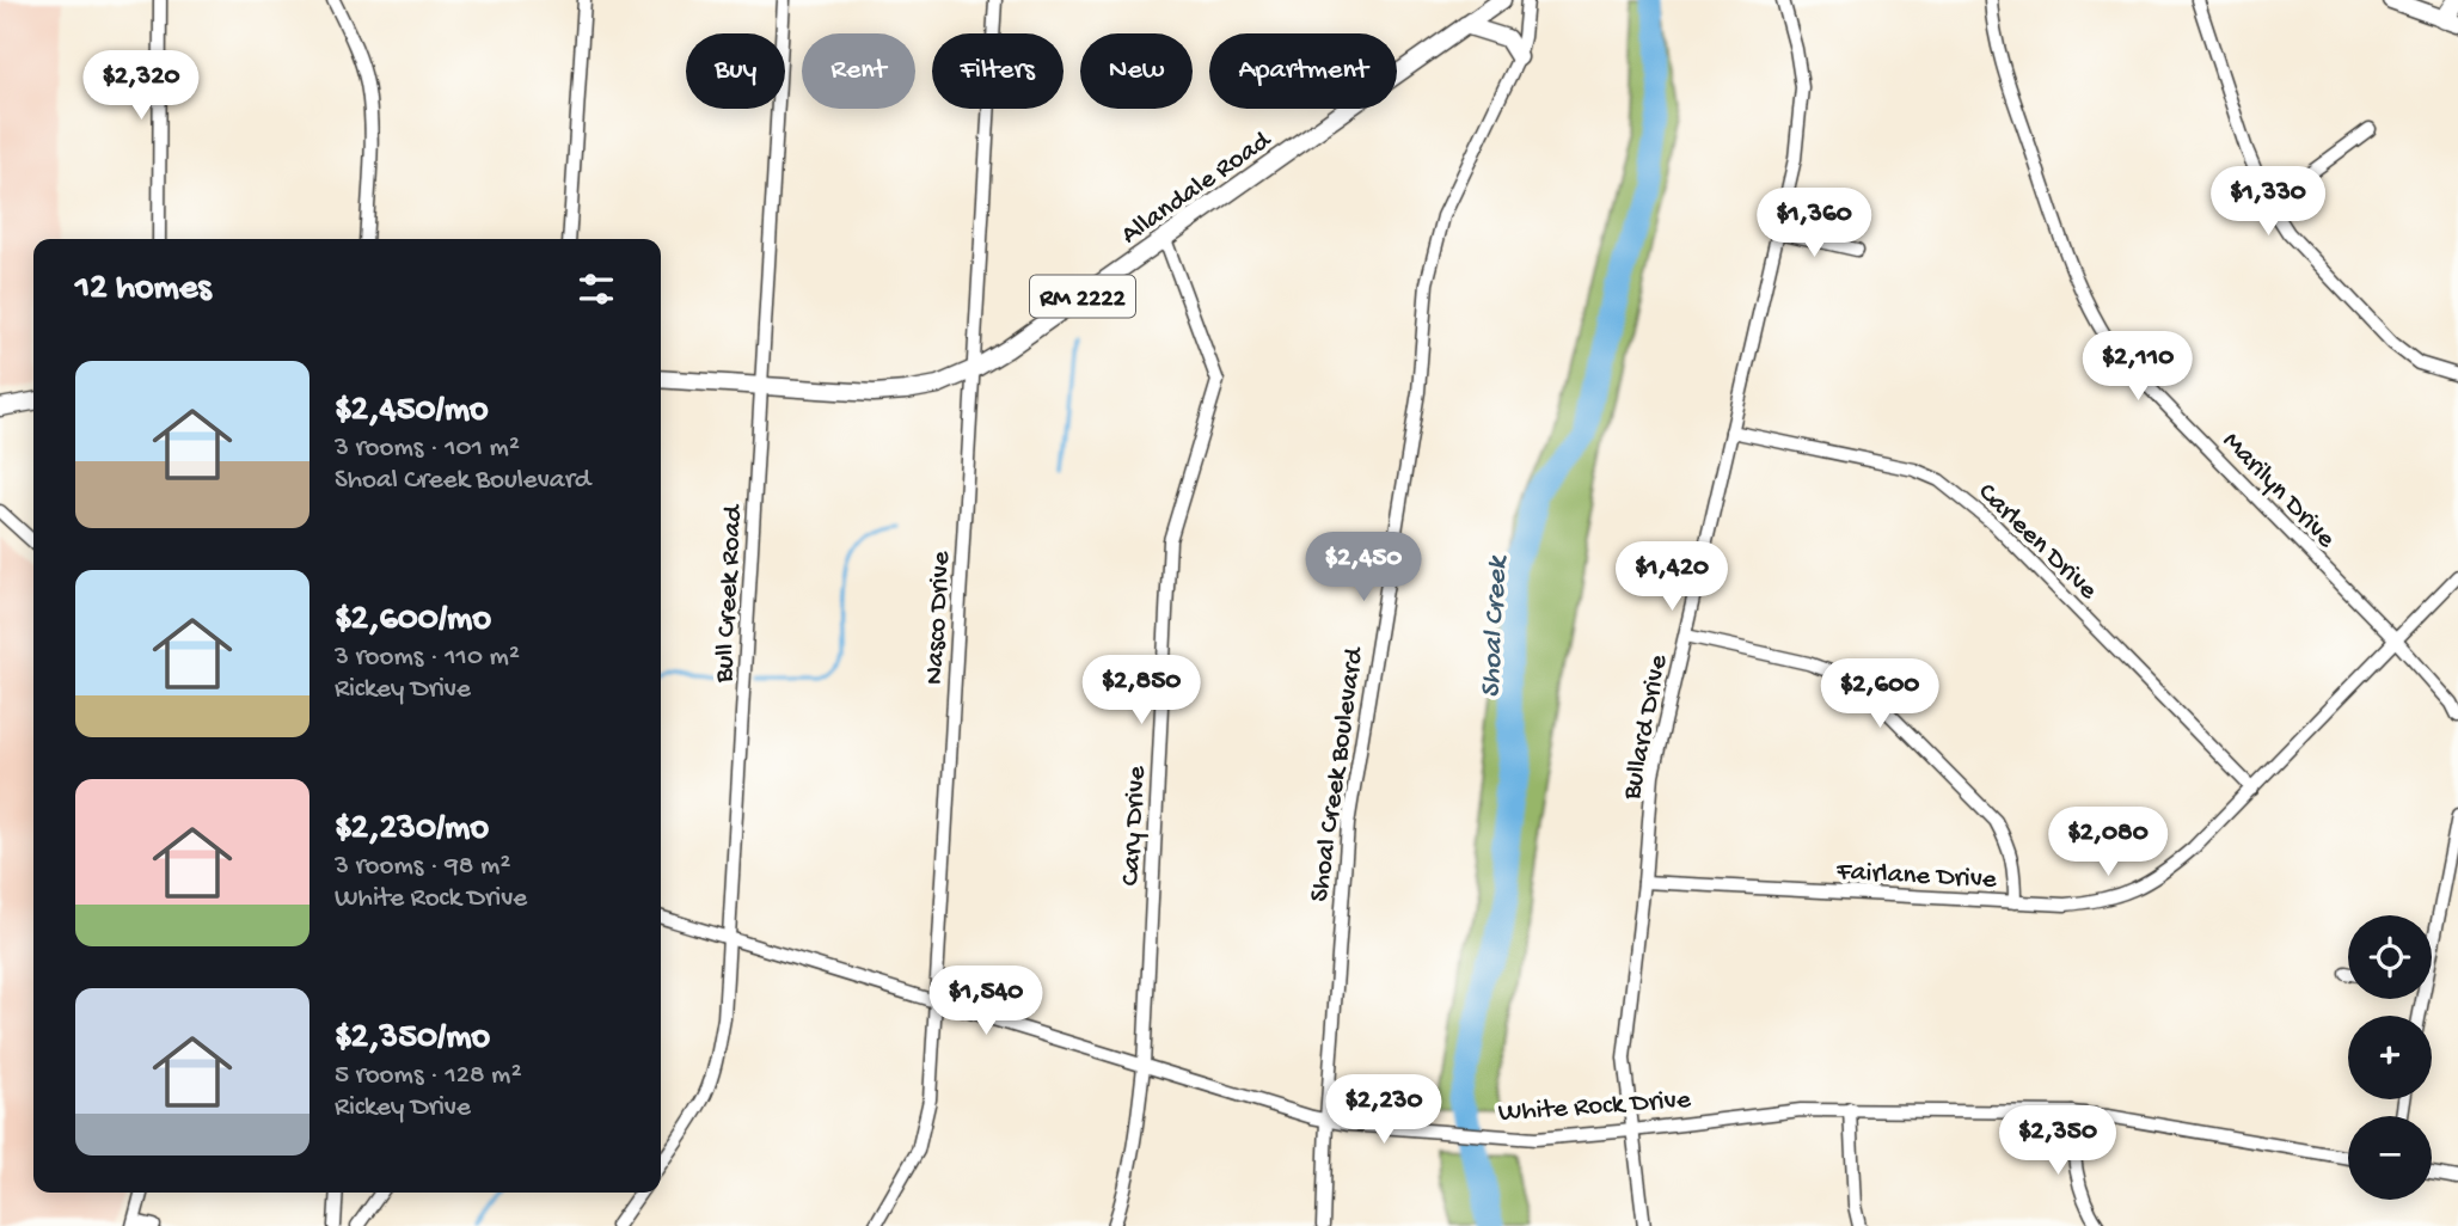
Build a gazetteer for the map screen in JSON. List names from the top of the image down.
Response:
{
  "streets": {
    "main road": ["Allandale Road", "RM 2222"],
    "street": [
      "Marilyn Drive",
      "Carleen Drive",
      "Bull Creek Road",
      "Nasco Drive",
      "Bullard Drive",
      "Shoal Creek Boulevard",
      "Cary Drive",
      "Fairlane Drive",
      "White Rock Drive"
    ]
  },
  "crossings": [
    ["Allandale Road", "Bull Creek Road"],
    ["Allandale Road", "Nasco Drive"],
    ["Allandale Road", "Cary Drive"],
    ["Marilyn Drive", "Fairlane Drive"],
    ["Carleen Drive", "Bullard Drive"],
    ["Carleen Drive", "Fairlane Drive"],
    ["Bull Creek Road", "White Rock Drive"],
    ["Nasco Drive", "White Rock Drive"],
    ["Bullard Drive", "Fairlane Drive"],
    ["Bullard Drive", "White Rock Drive"],
    ["Shoal Creek Boulevard", "White Rock Drive"],
    ["Cary Drive", "White Rock Drive"]
  ],
  "water": ["Shoal Creek"],
  "page": {
    "chip": [
      "Buy",
      "Rent",
      "Filters",
      "New",
      "Apartment"
    ],
    "price": [
      "$2,320",
      "$1,330",
      "$1,360",
      "$2,110",
      "$2,450",
      "$1,420",
      "$2,850",
      "$2,600",
      "$2,080",
      "$1,540",
      "$2,230",
      "$2,350"
    ],
    "heading": "12 homes",
    "list": [
      {
        "name": "$2,450/mo",
        "note": "3 rooms · 101 m² · Shoal Creek Boulevard"
      },
      {
        "name": "$2,600/mo",
        "note": "3 rooms · 110 m² · Rickey Drive"
      },
      {
        "name": "$2,230/mo",
        "note": "3 rooms · 98 m² · White Rock Drive"
      },
      {
        "name": "$2,350/mo",
        "note": "5 rooms · 128 m² · Rickey Drive"
      }
    ],
    "map_buttons": ["+", "−"]
  }
}
